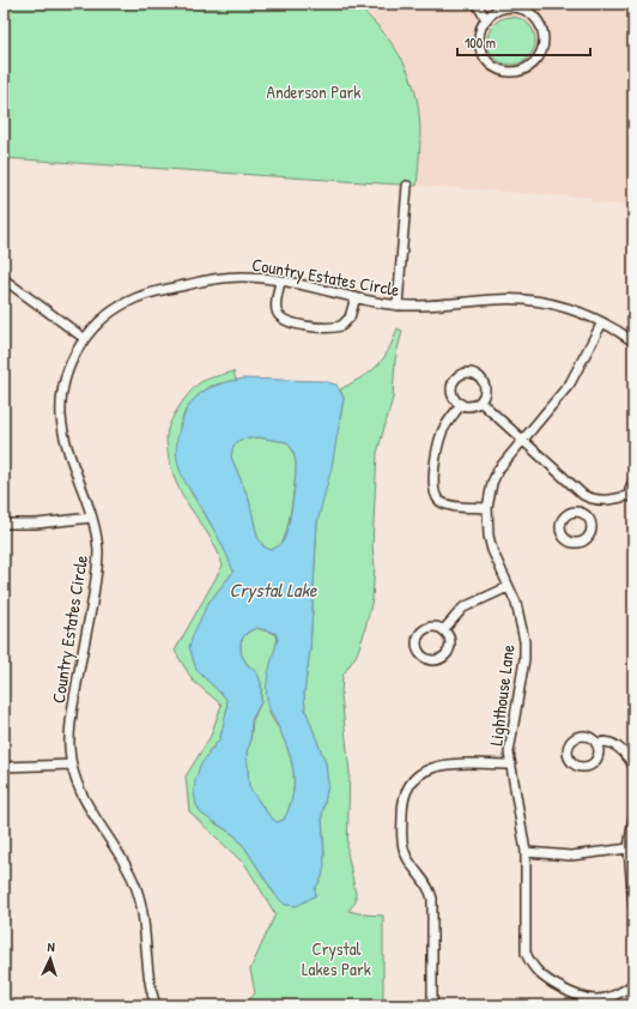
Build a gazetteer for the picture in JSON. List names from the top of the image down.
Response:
{
  "streets": {
    "street": ["Country Estates Circle", "Lighthouse Lane"]
  },
  "crossings": [
    ["Country Estates Circle", "Lighthouse Lane"]
  ],
  "water": ["Crystal Lake"],
  "parks": ["Anderson Park", "Crystal Lakes Park"],
  "scale_bar": "100 m",
  "north": "top"
}
